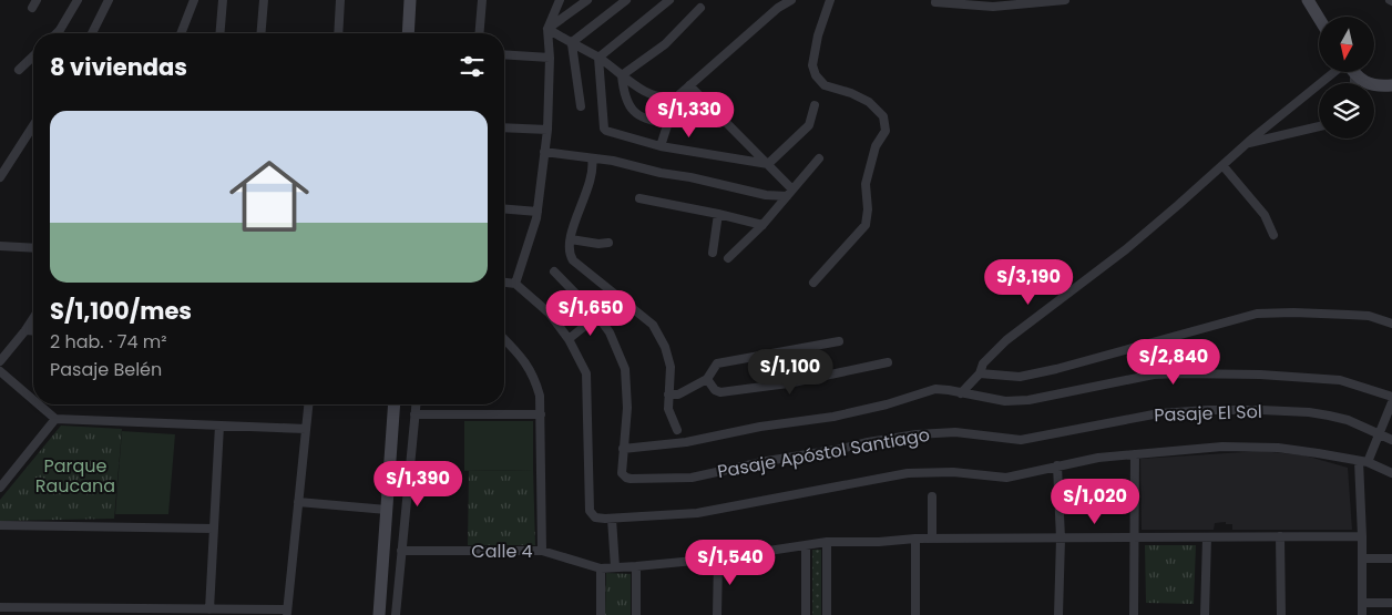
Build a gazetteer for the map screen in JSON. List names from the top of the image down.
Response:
{
  "streets": {
    "street": ["Pasaje El Sol", "Pasaje Apóstol Santiago", "Calle 4"]
  },
  "crossings": [
    ["Pasaje El Sol", "Pasaje Apóstol Santiago"]
  ],
  "parks": ["Parque Raucana"],
  "north": "bottom",
  "page": {
    "heading": "8 viviendas",
    "price": [
      "S/1,330",
      "S/3,190",
      "S/1,650",
      "S/2,840",
      "S/1,100",
      "S/1,390",
      "S/1,020",
      "S/1,540"
    ],
    "list": [
      {
        "name": "S/1,100/mes",
        "note": "2 hab. · 74 m² · Pasaje Belén"
      }
    ]
  }
}
